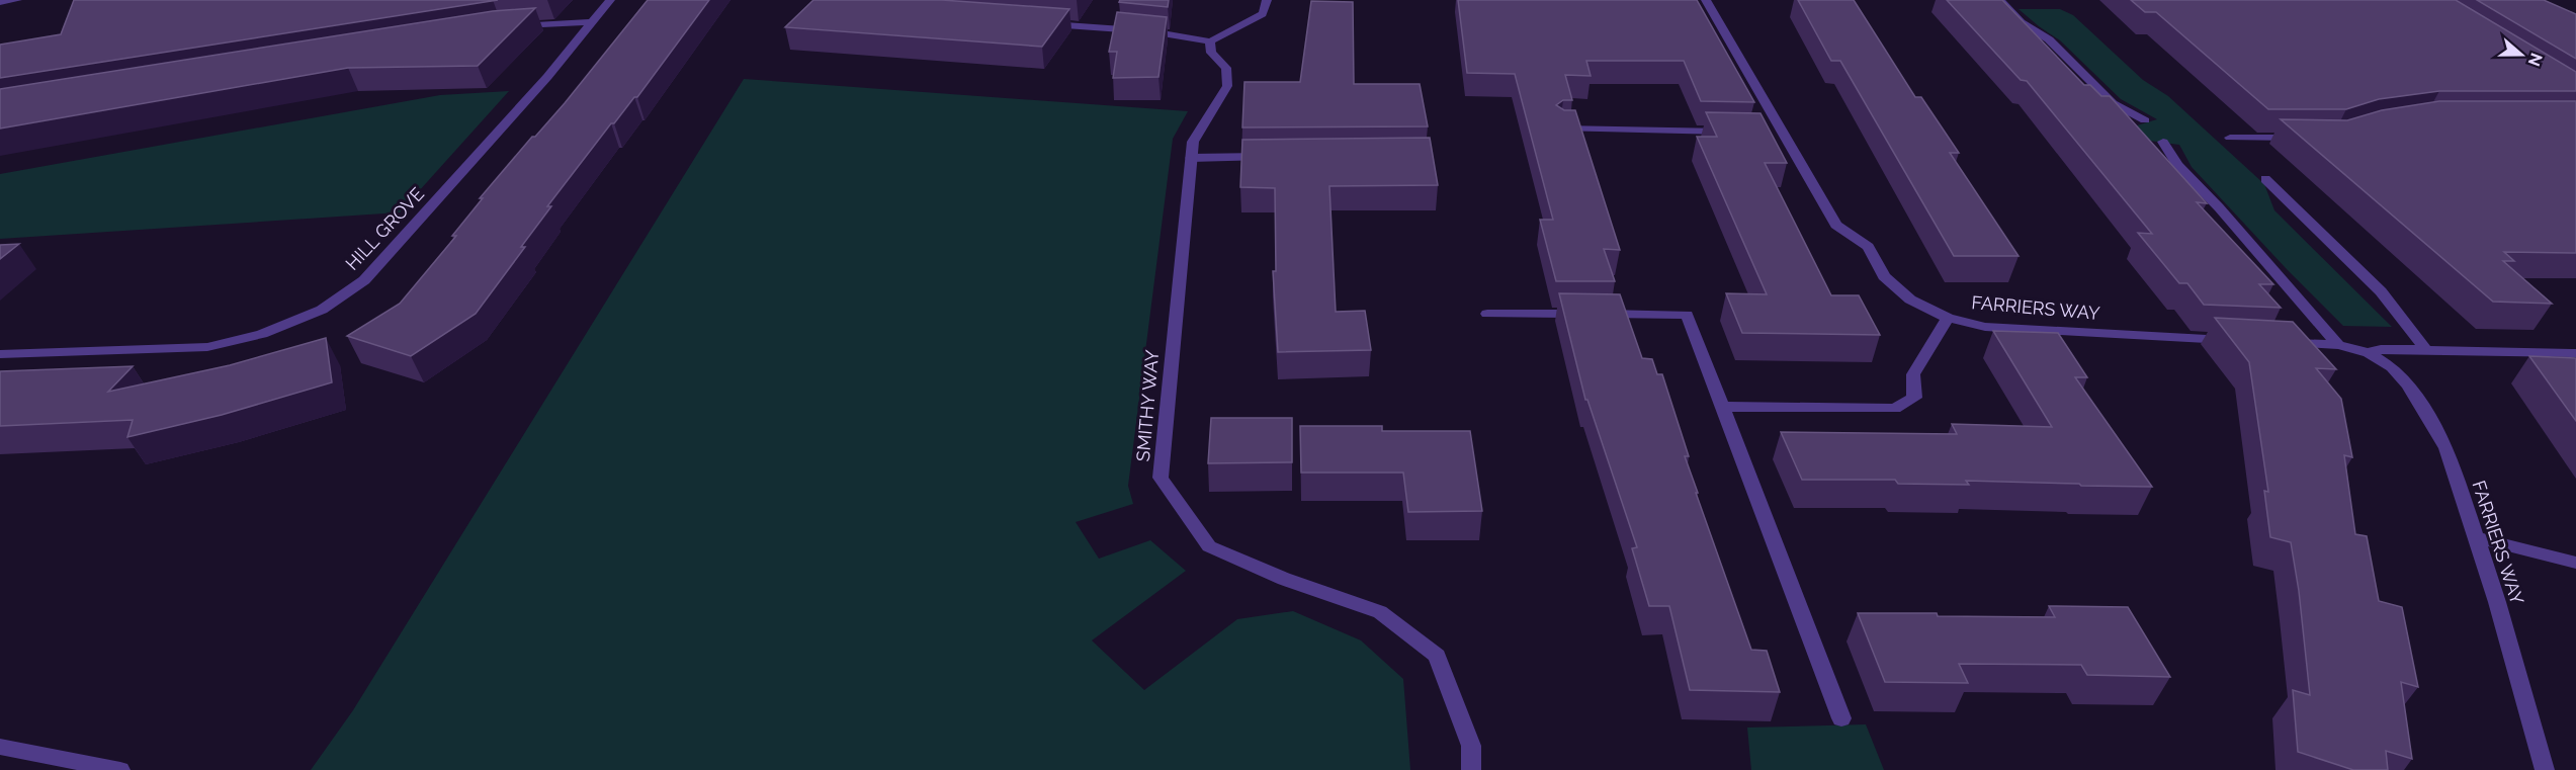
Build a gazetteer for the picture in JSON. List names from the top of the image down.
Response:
{
  "streets": {
    "street": ["HILL GROVE", "FARRIERS WAY", "SMITHY WAY"]
  },
  "north": "right"
}
